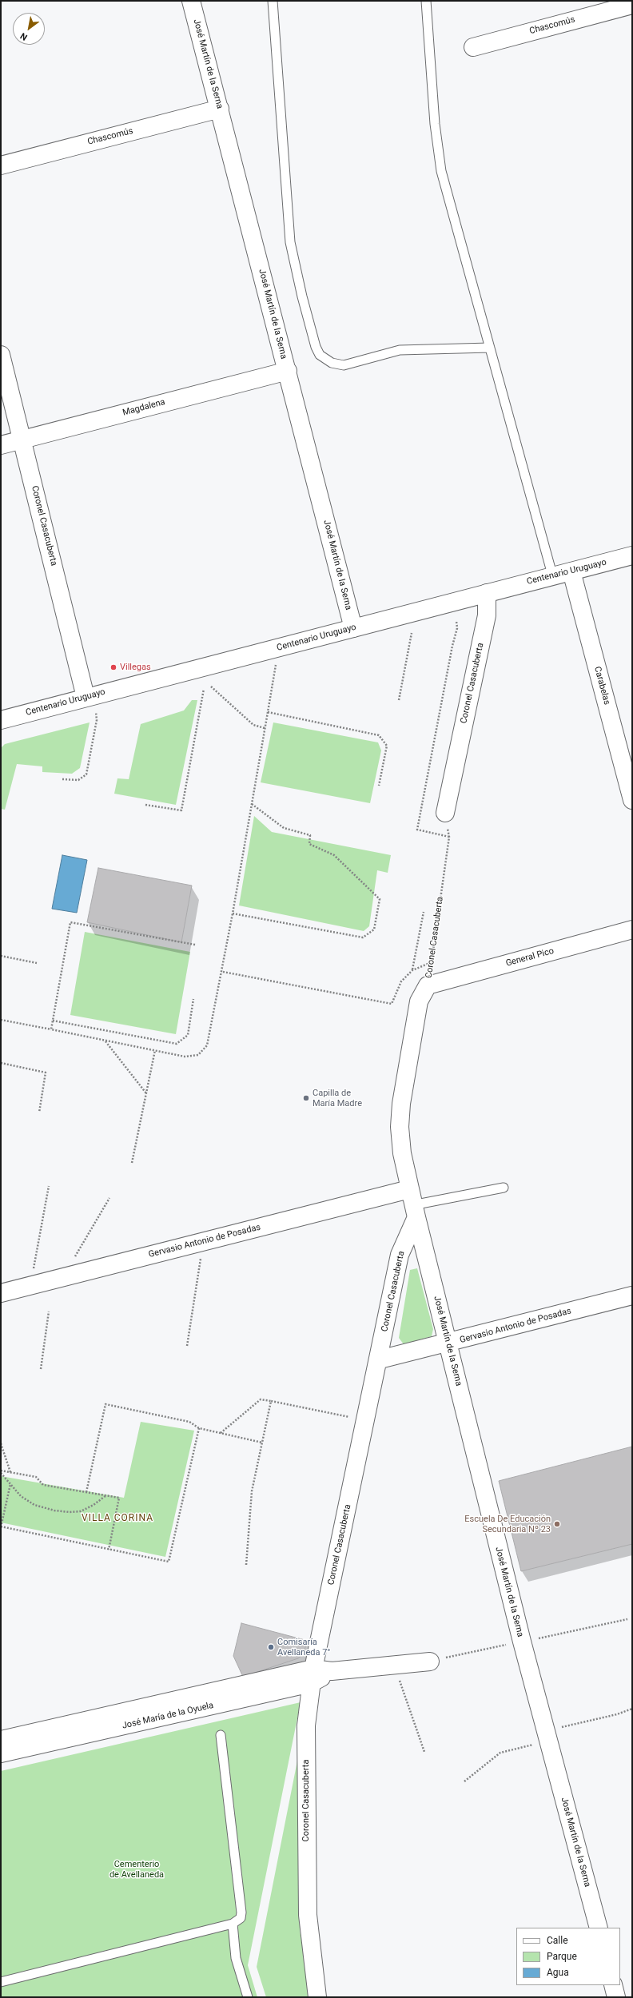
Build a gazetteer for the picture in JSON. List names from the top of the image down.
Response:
{
  "streets": {
    "street": [
      "Chascomús",
      "José Martín de la Serna",
      "Magdalena",
      "Coronel Casacuberta",
      "Centenario Uruguayo",
      "Carabelas",
      "General Pico",
      "Gervasio Antonio de Posadas",
      "José María de la Oyuela"
    ]
  },
  "crossings": [
    ["Chascomús", "José Martín de la Serna"],
    ["José Martín de la Serna", "Magdalena"],
    ["José Martín de la Serna", "Coronel Casacuberta"],
    ["José Martín de la Serna", "Centenario Uruguayo"],
    ["José Martín de la Serna", "Gervasio Antonio de Posadas"],
    ["Magdalena", "Coronel Casacuberta"],
    ["Coronel Casacuberta", "Centenario Uruguayo"],
    ["Coronel Casacuberta", "General Pico"],
    ["Coronel Casacuberta", "Gervasio Antonio de Posadas"],
    ["Coronel Casacuberta", "José María de la Oyuela"],
    ["Centenario Uruguayo", "Carabelas"]
  ],
  "districts": ["VILLA CORINA"],
  "parks": ["Cementerio de Avellaneda"],
  "places": [
    "Villegas",
    "Capilla de María Madre",
    "Escuela De Educación Secundaria Nº 23",
    "Comisaría Avellaneda 7°"
  ],
  "legend": ["Calle", "Parque", "Agua"],
  "north": "bottom left"
}
